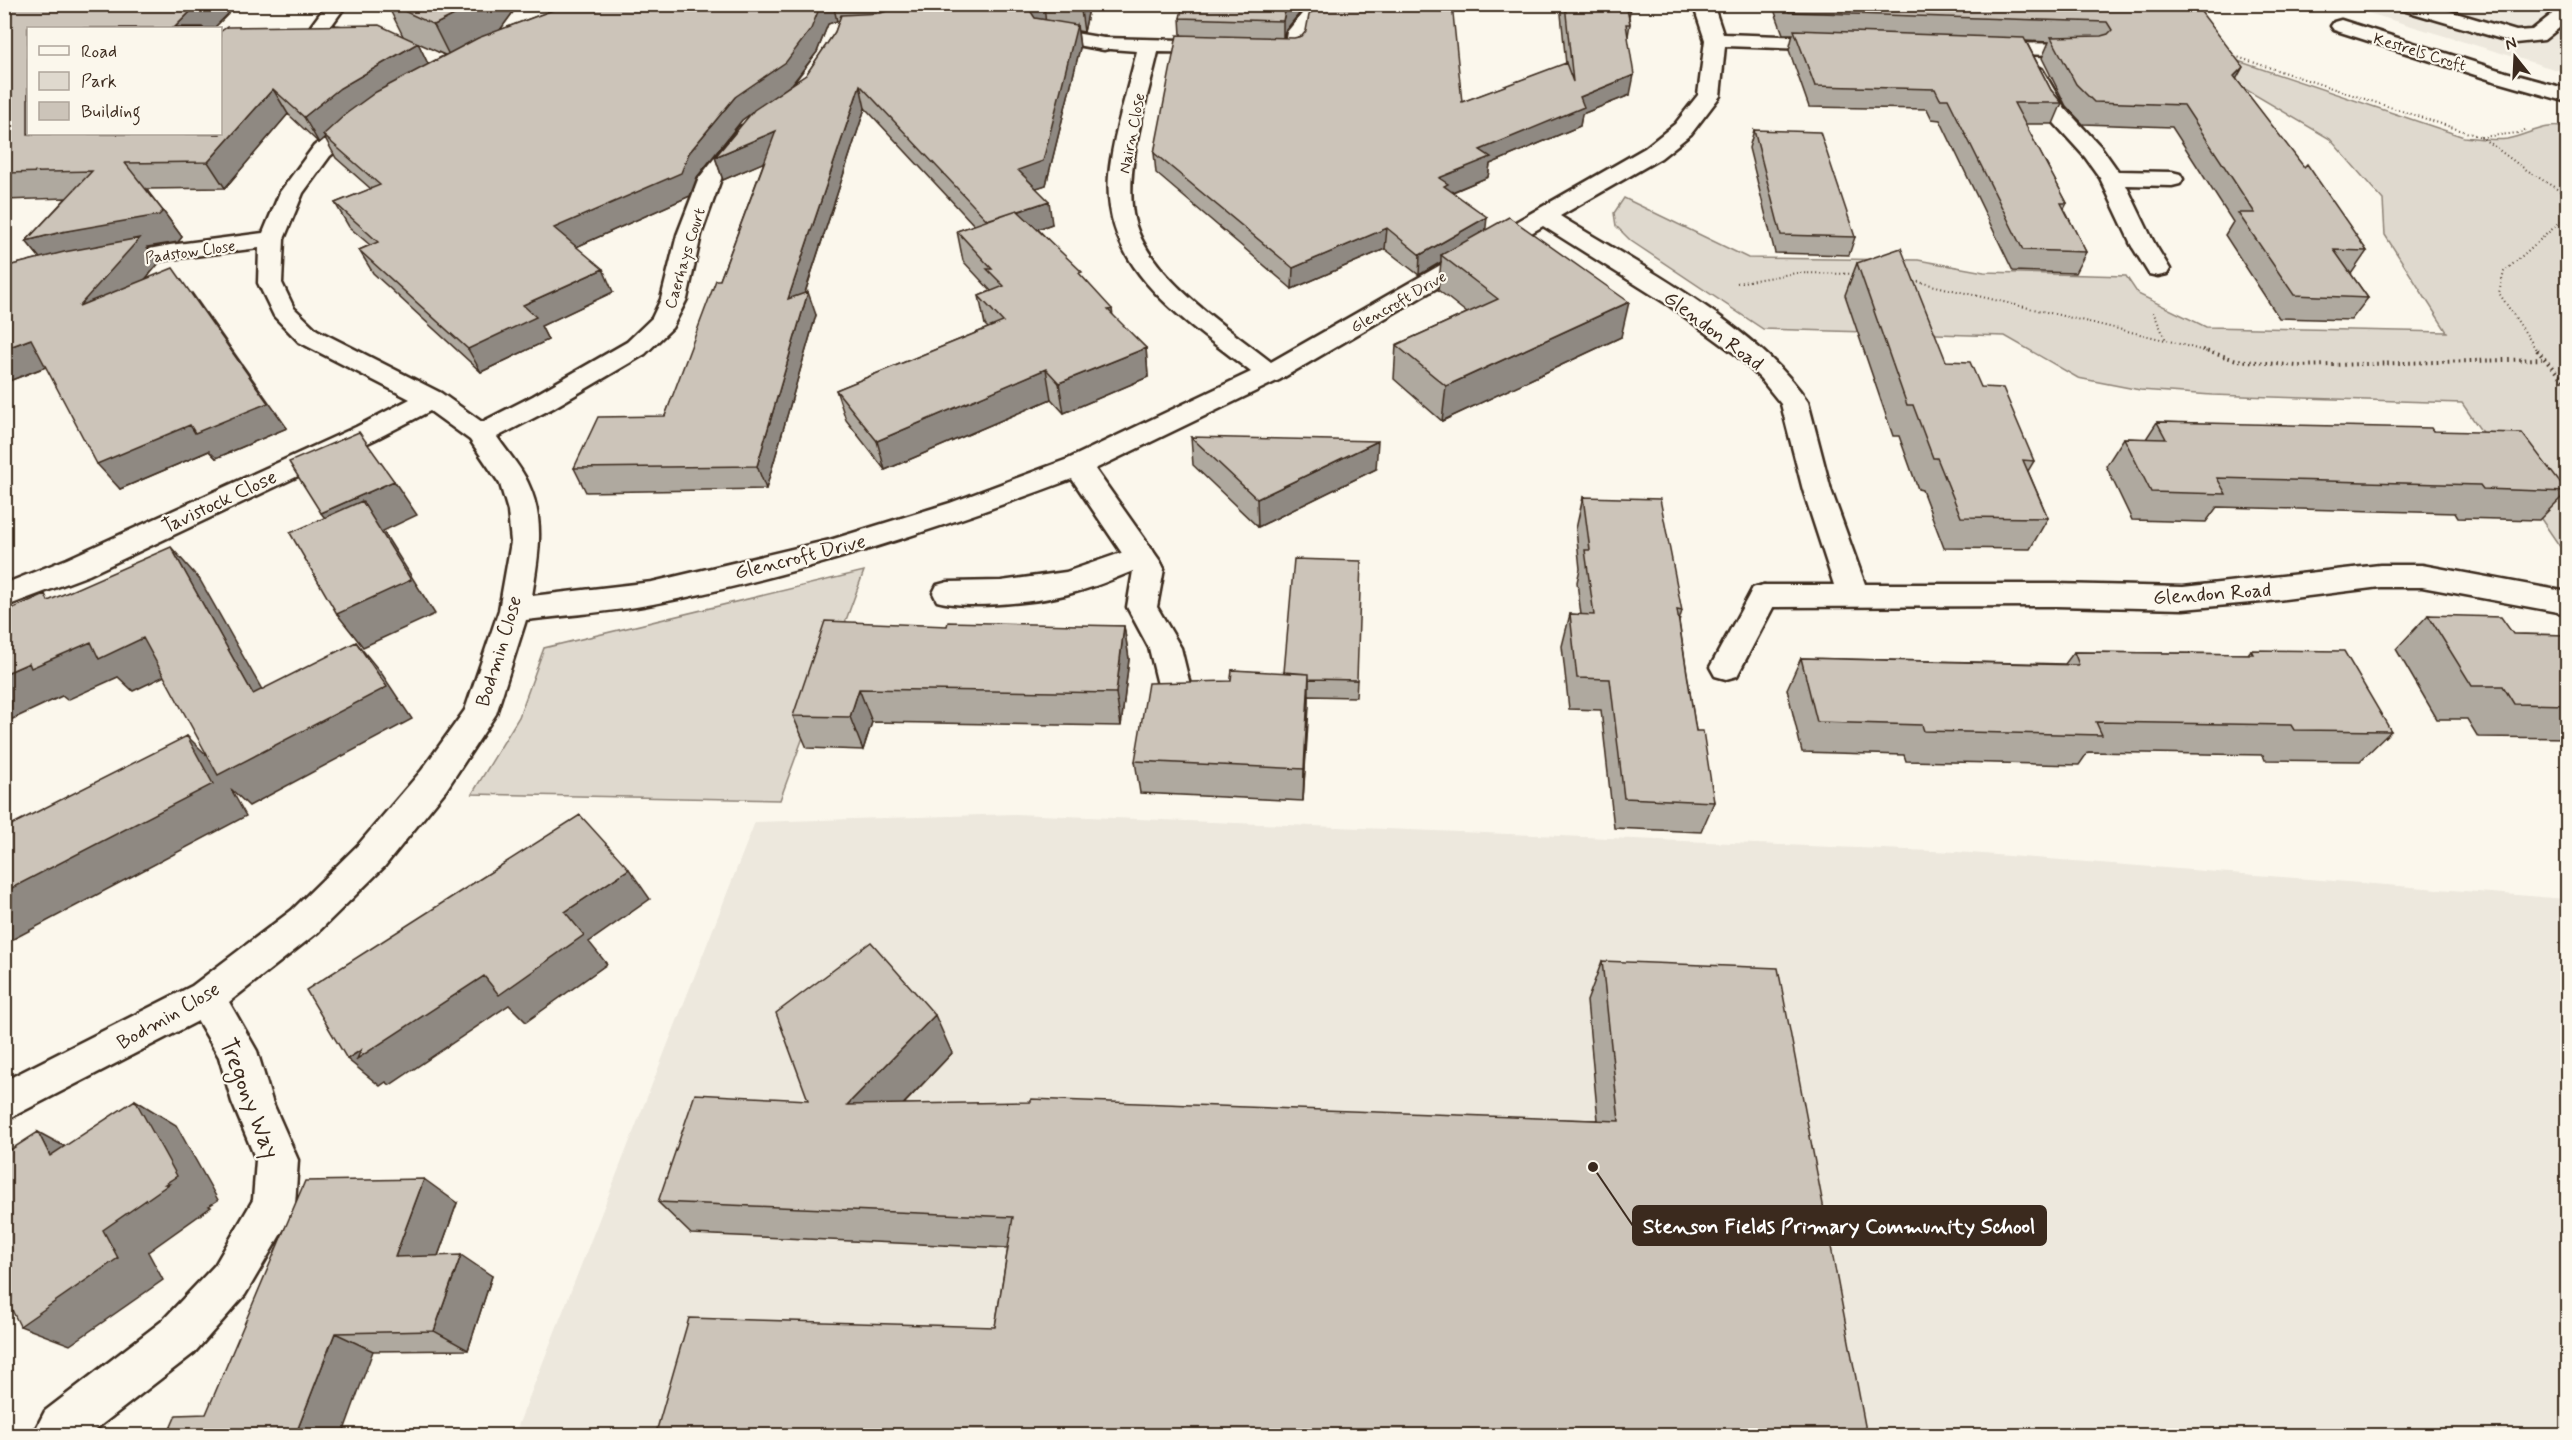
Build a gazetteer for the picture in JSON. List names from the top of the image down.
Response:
{
  "streets": {
    "street": [
      "Kestrels Croft",
      "Nairn Close",
      "Padstow Close",
      "Caerhays Court",
      "Glencroft Drive",
      "Glendon Road",
      "Tavistock Close",
      "Bodmin Close",
      "Tregony Way"
    ]
  },
  "crossings": [
    ["Nairn Close", "Glencroft Drive"],
    ["Padstow Close", "Bodmin Close"],
    ["Caerhays Court", "Bodmin Close"],
    ["Glencroft Drive", "Glendon Road"],
    ["Glencroft Drive", "Bodmin Close"],
    ["Tavistock Close", "Bodmin Close"],
    ["Bodmin Close", "Tregony Way"]
  ],
  "places": ["Stenson Fields Primary Community School"],
  "legend": ["Road", "Park", "Building"],
  "north": "top"
}
